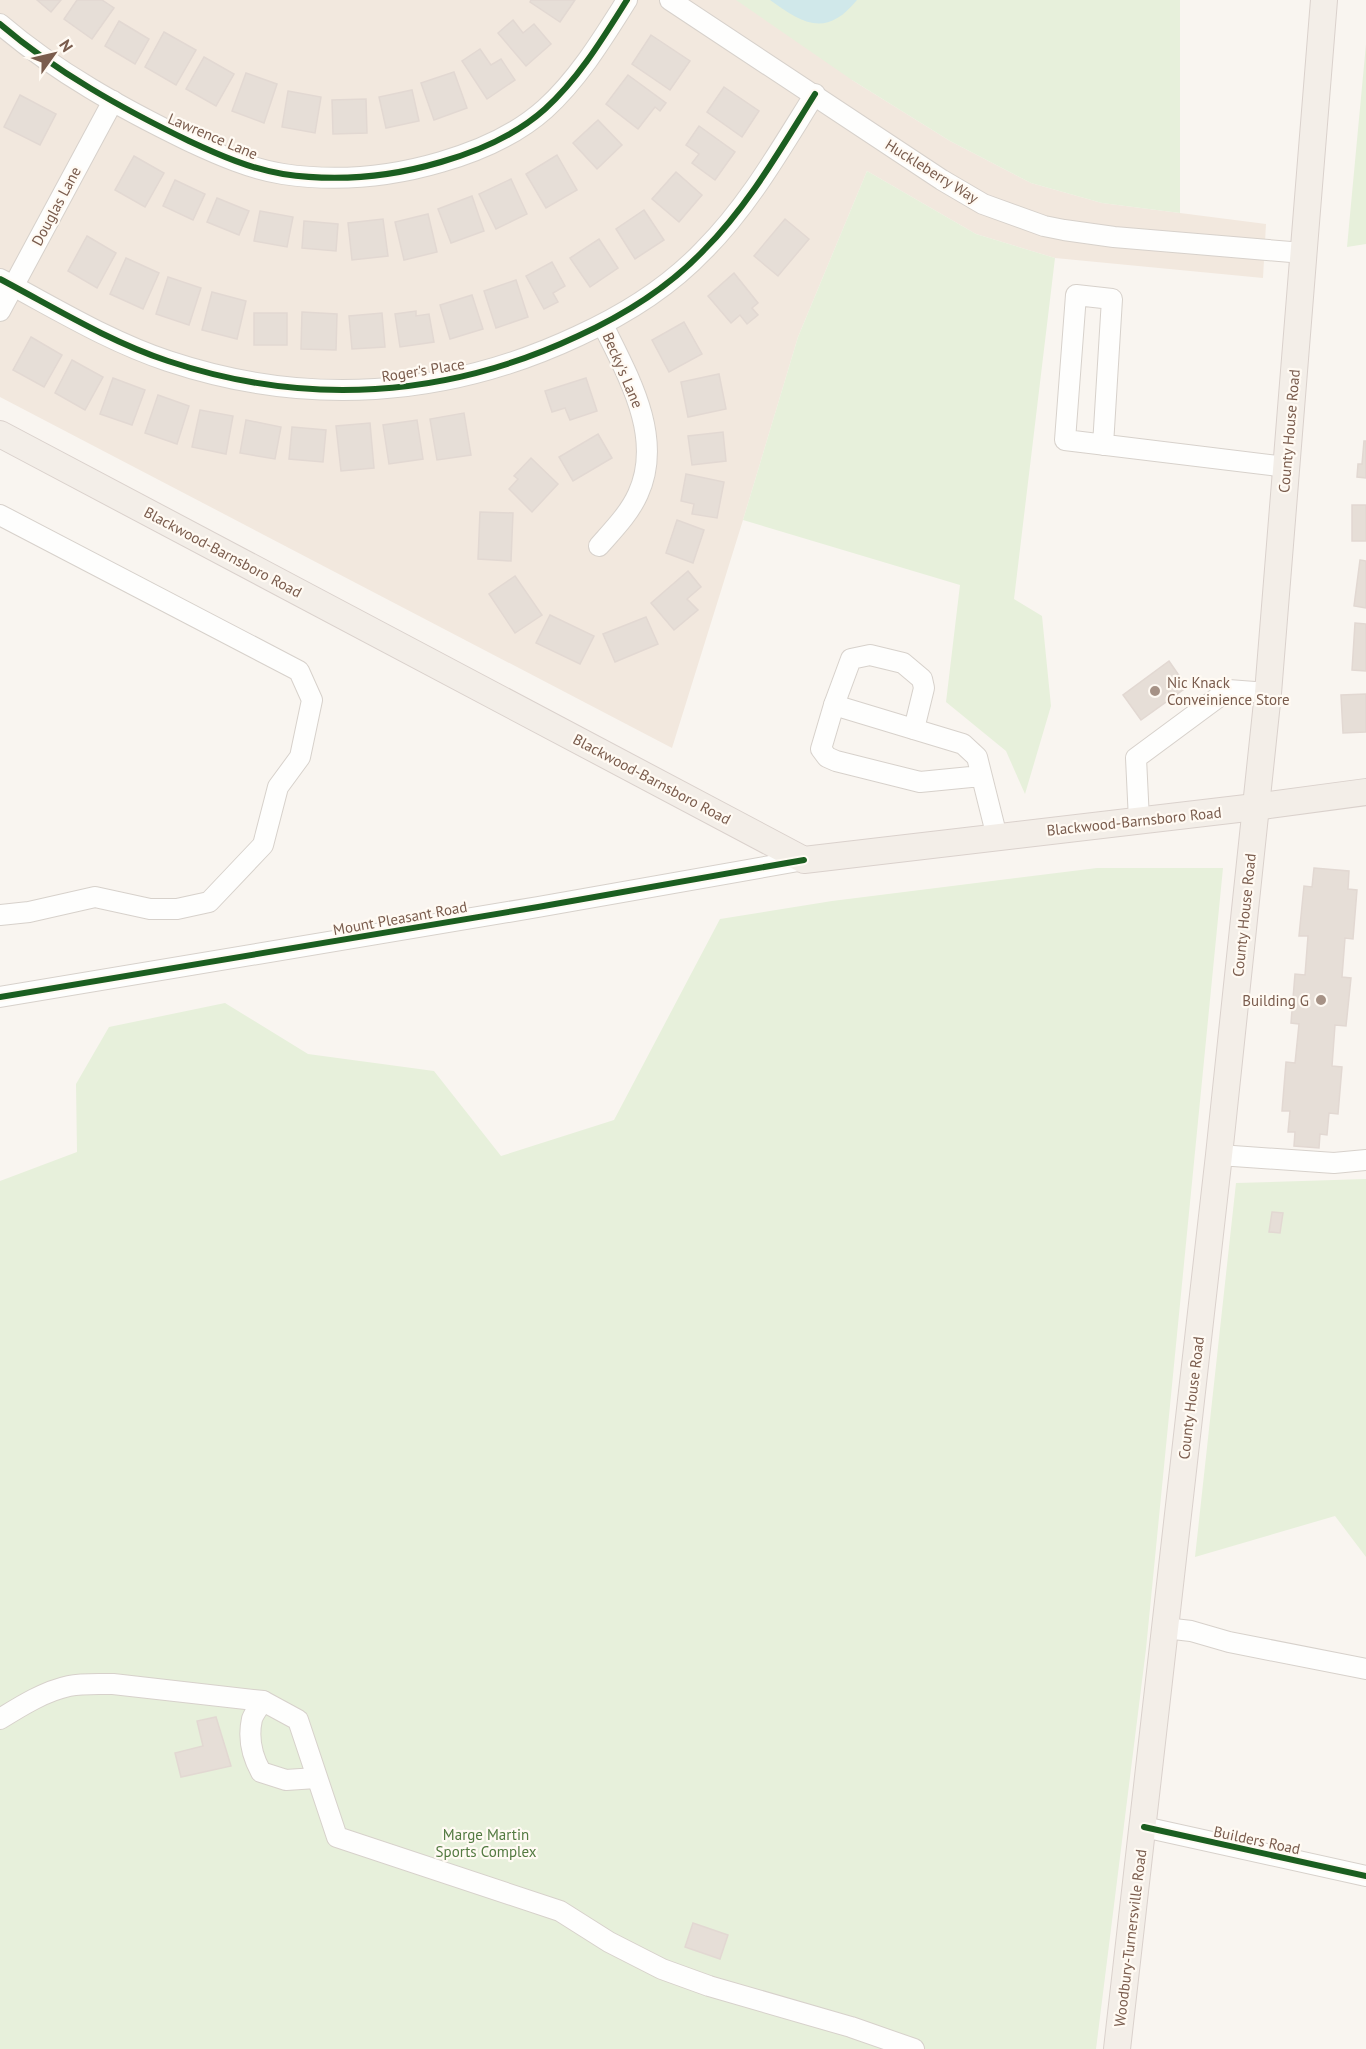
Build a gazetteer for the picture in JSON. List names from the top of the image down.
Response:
{
  "streets": {
    "main road": ["County House Road", "Blackwood-Barnsboro Road", "Woodbury-Turnersville Road"],
    "street": [
      "Lawrence Lane",
      "Huckleberry Way",
      "Douglas Lane",
      "Roger's Place",
      "Becky's Lane",
      "Mount Pleasant Road",
      "Builders Road"
    ]
  },
  "crossings": [
    ["Lawrence Lane", "Douglas Lane"],
    ["Huckleberry Way", "Roger's Place"],
    ["Huckleberry Way", "County House Road"],
    ["Douglas Lane", "Roger's Place"],
    ["Roger's Place", "Becky's Lane"],
    ["County House Road", "Blackwood-Barnsboro Road"],
    ["County House Road", "Builders Road"],
    ["County House Road", "Woodbury-Turnersville Road"],
    ["Blackwood-Barnsboro Road", "Mount Pleasant Road"],
    ["Builders Road", "Woodbury-Turnersville Road"]
  ],
  "parks": ["Marge Martin Sports Complex"],
  "places": ["Nic Knack Conveinience Store", "Building G"],
  "north": "top right"
}
